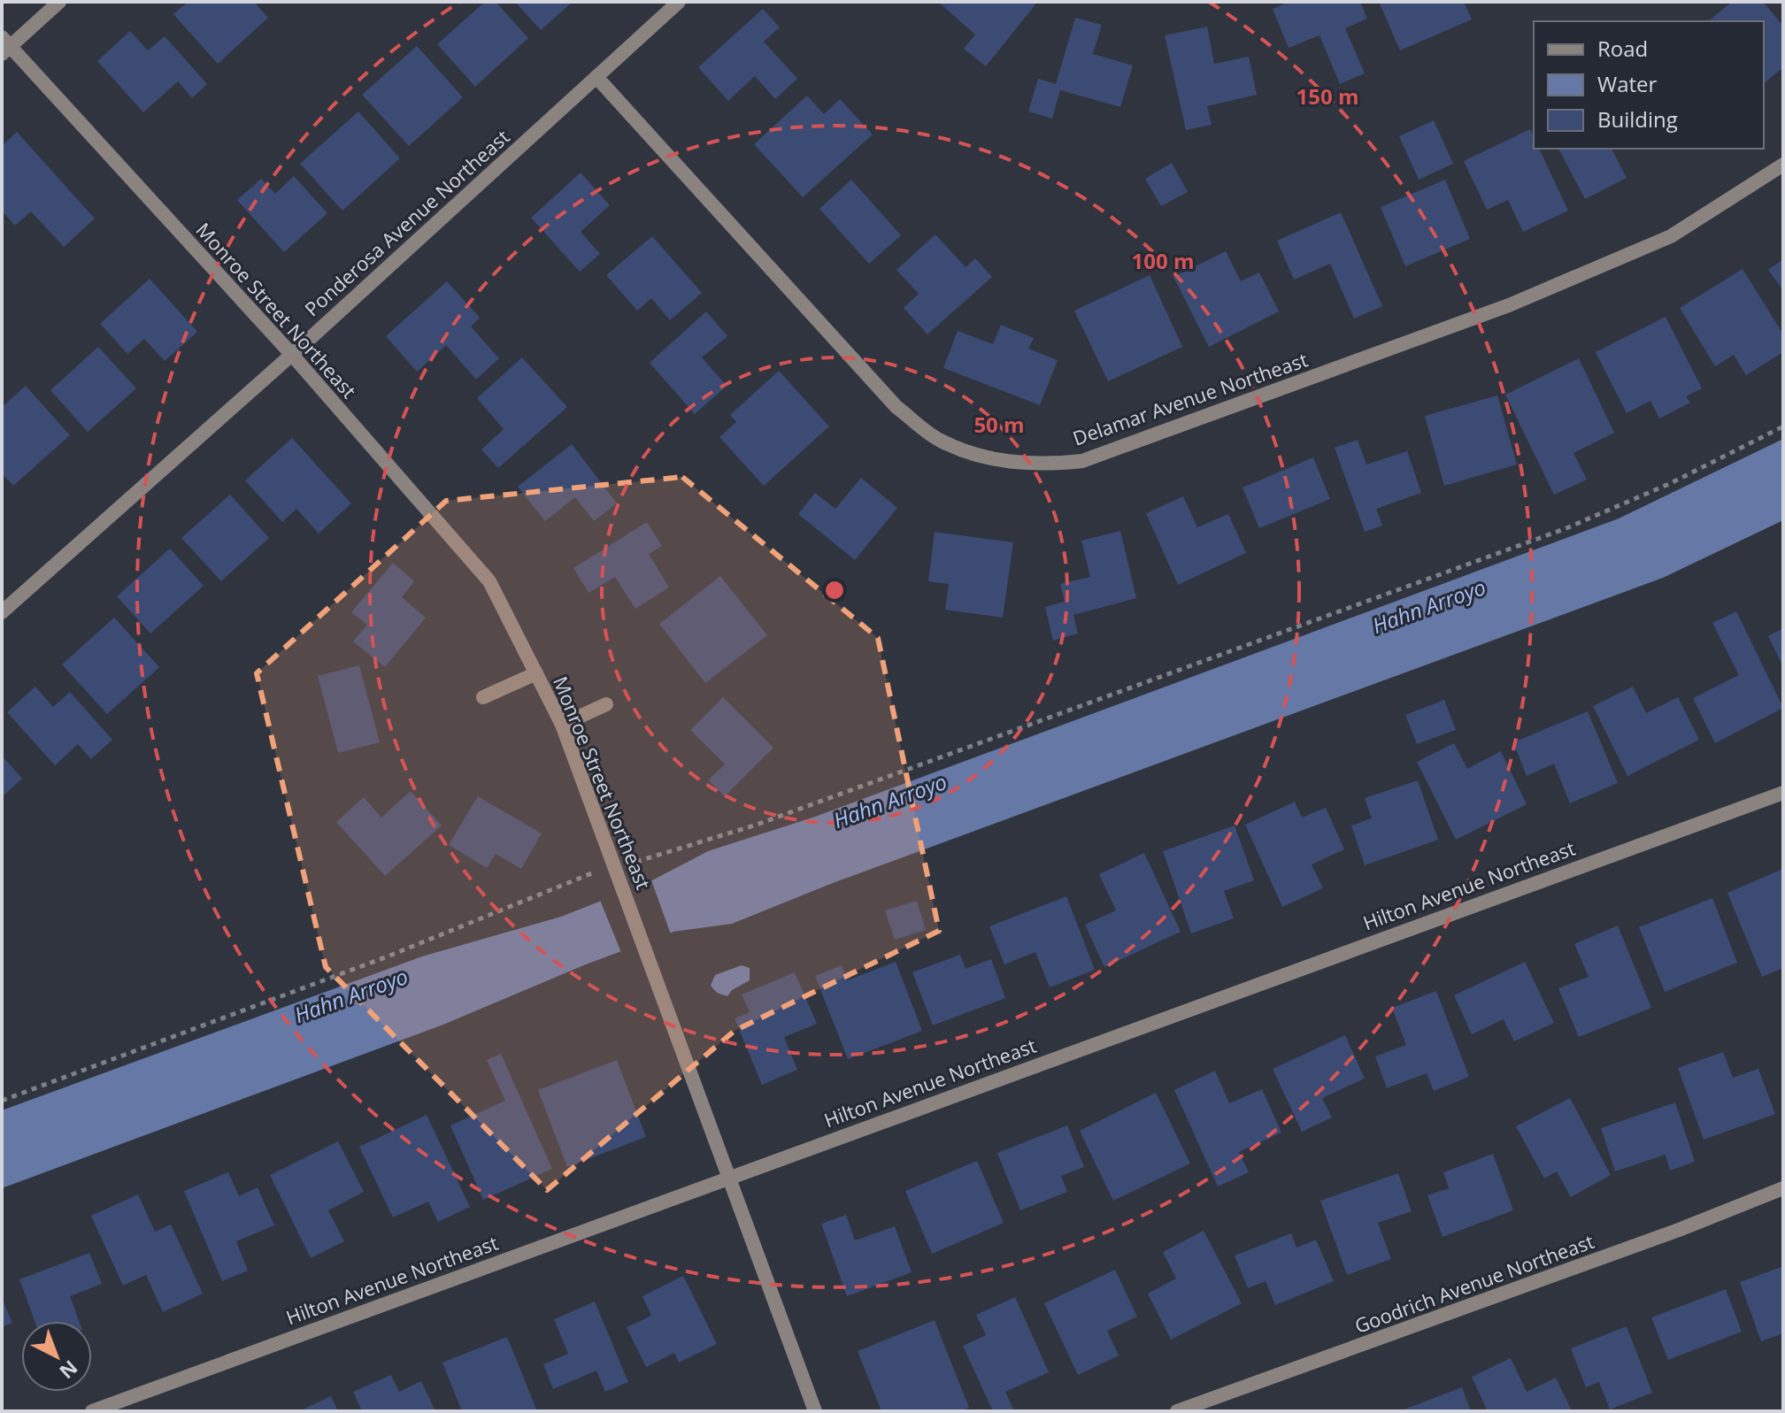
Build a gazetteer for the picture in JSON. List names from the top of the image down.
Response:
{
  "streets": {
    "street": [
      "Ponderosa Avenue Northeast",
      "Monroe Street Northeast",
      "Delamar Avenue Northeast",
      "Hilton Avenue Northeast",
      "Goodrich Avenue Northeast"
    ]
  },
  "crossings": [
    ["Ponderosa Avenue Northeast", "Monroe Street Northeast"],
    ["Ponderosa Avenue Northeast", "Delamar Avenue Northeast"],
    ["Monroe Street Northeast", "Hilton Avenue Northeast"]
  ],
  "water": ["Hahn Arroyo"],
  "legend": ["Road", "Water", "Building"],
  "north": "bottom right",
  "rings": ["150 m", "100 m", "50 m"]
}
